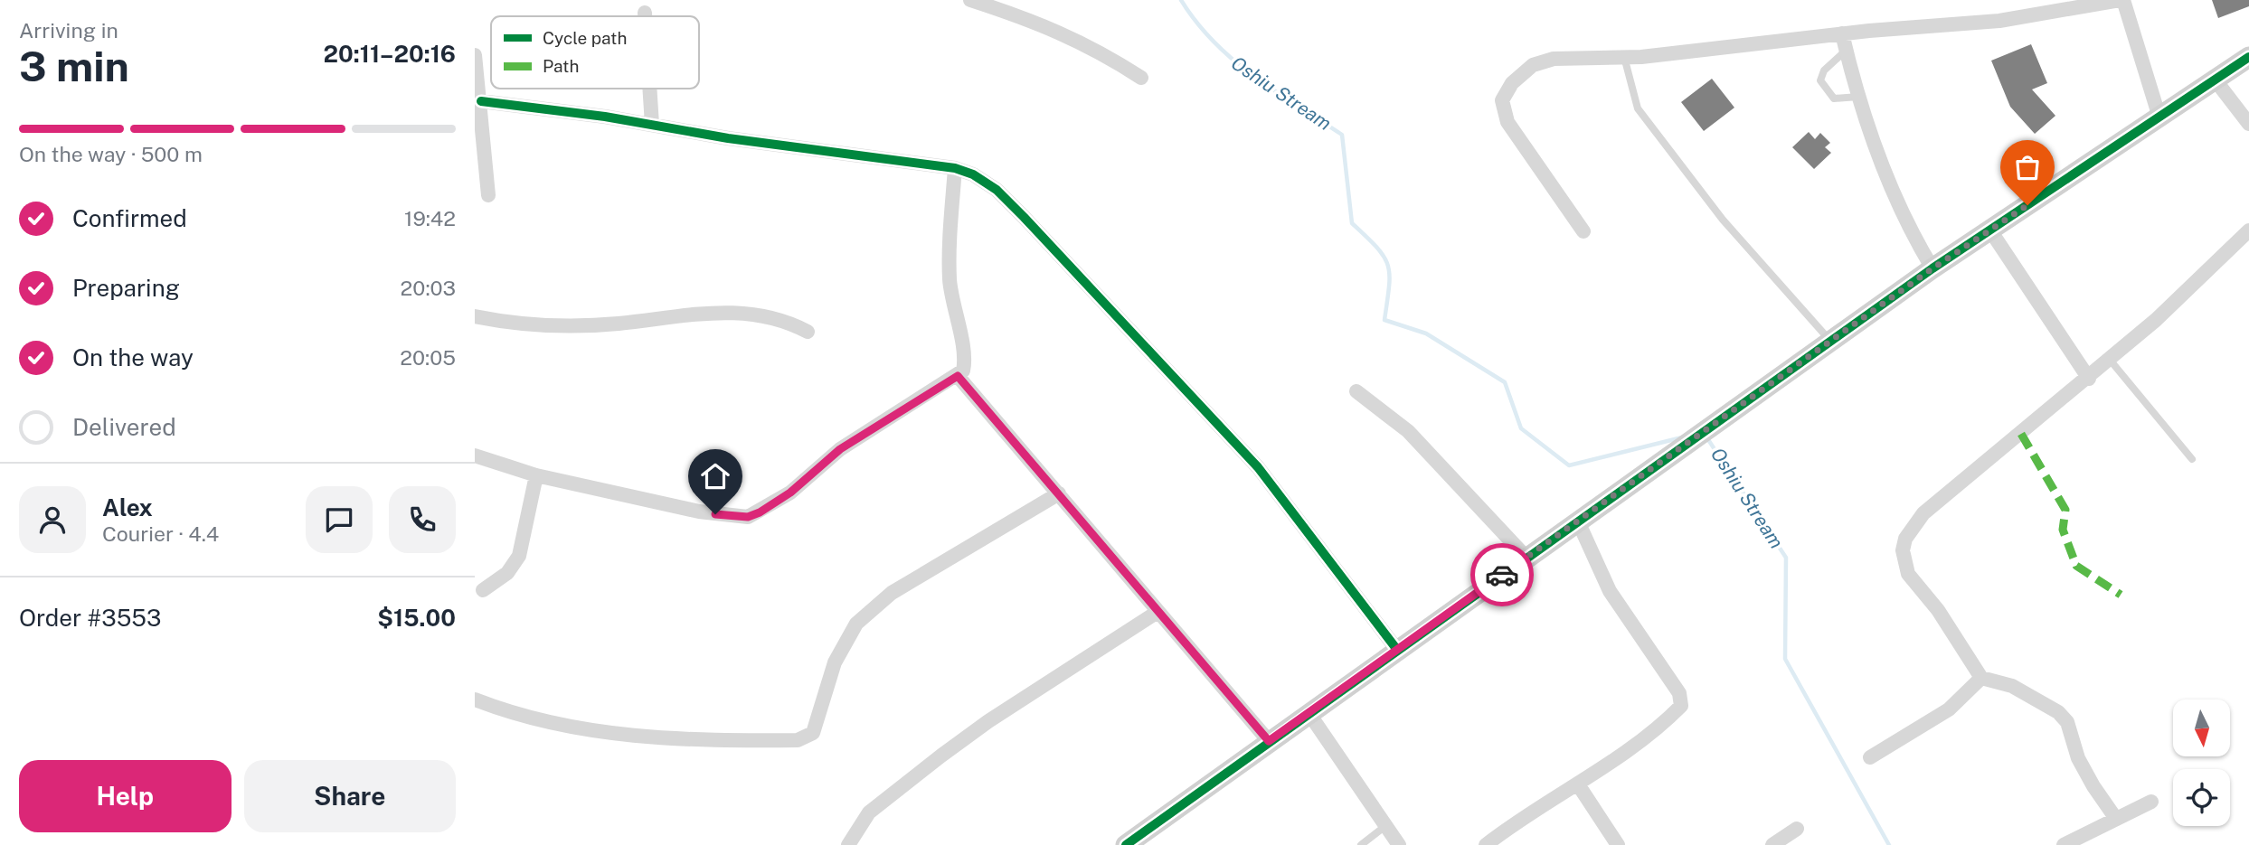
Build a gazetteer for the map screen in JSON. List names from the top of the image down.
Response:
{
  "water": ["Oshiu Stream"],
  "legend": ["Cycle path", "Path"],
  "north": "bottom",
  "page": {
    "heading": ["3 min", "Arriving in", "20:11–20:16"],
    "panel": [
      "Alex",
      "Courier · 4.4",
      "Order #3553",
      "$15.00"
    ],
    "bar": "On the way · 500 m",
    "list": [
      ["Confirmed", "19:42"],
      ["Preparing", "20:03"],
      ["On the way", "20:05"],
      "Delivered"
    ],
    "buttons": ["Help", "Share"]
  }
}
